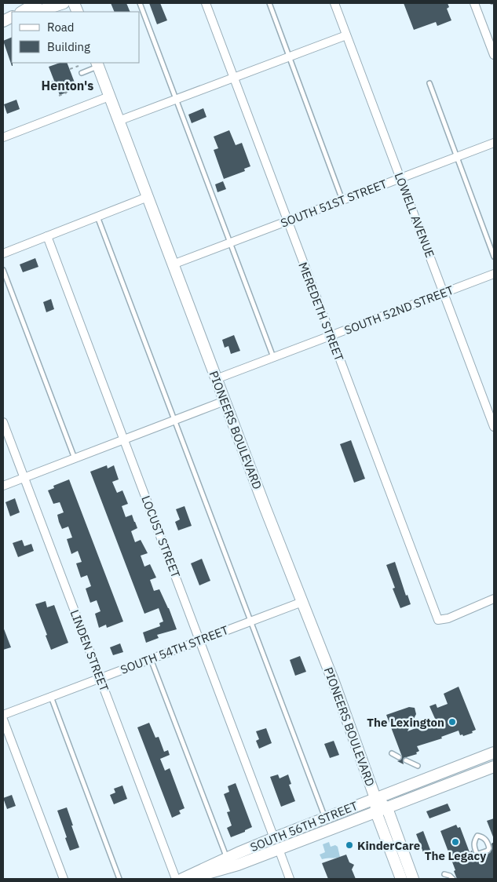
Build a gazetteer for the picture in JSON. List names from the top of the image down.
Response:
{
  "streets": {
    "main road": ["PIONEERS BOULEVARD", "SOUTH 56TH STREET"],
    "street": [
      "SOUTH 51ST STREET",
      "LOWELL AVENUE",
      "SOUTH 52ND STREET",
      "MEREDETH STREET",
      "LOCUST STREET",
      "SOUTH 54TH STREET",
      "LINDEN STREET"
    ]
  },
  "crossings": [
    ["SOUTH 51ST STREET", "LOWELL AVENUE"],
    ["SOUTH 51ST STREET", "MEREDETH STREET"],
    ["SOUTH 51ST STREET", "PIONEERS BOULEVARD"],
    ["LOWELL AVENUE", "SOUTH 52ND STREET"],
    ["SOUTH 52ND STREET", "MEREDETH STREET"],
    ["SOUTH 52ND STREET", "PIONEERS BOULEVARD"],
    ["PIONEERS BOULEVARD", "SOUTH 54TH STREET"],
    ["PIONEERS BOULEVARD", "SOUTH 56TH STREET"],
    ["LOCUST STREET", "SOUTH 54TH STREET"],
    ["LOCUST STREET", "SOUTH 56TH STREET"],
    ["SOUTH 54TH STREET", "LINDEN STREET"]
  ],
  "districts": ["Henton's"],
  "places": ["The Lexington", "The Legacy", "KinderCare"],
  "legend": ["Road", "Building"]
}
